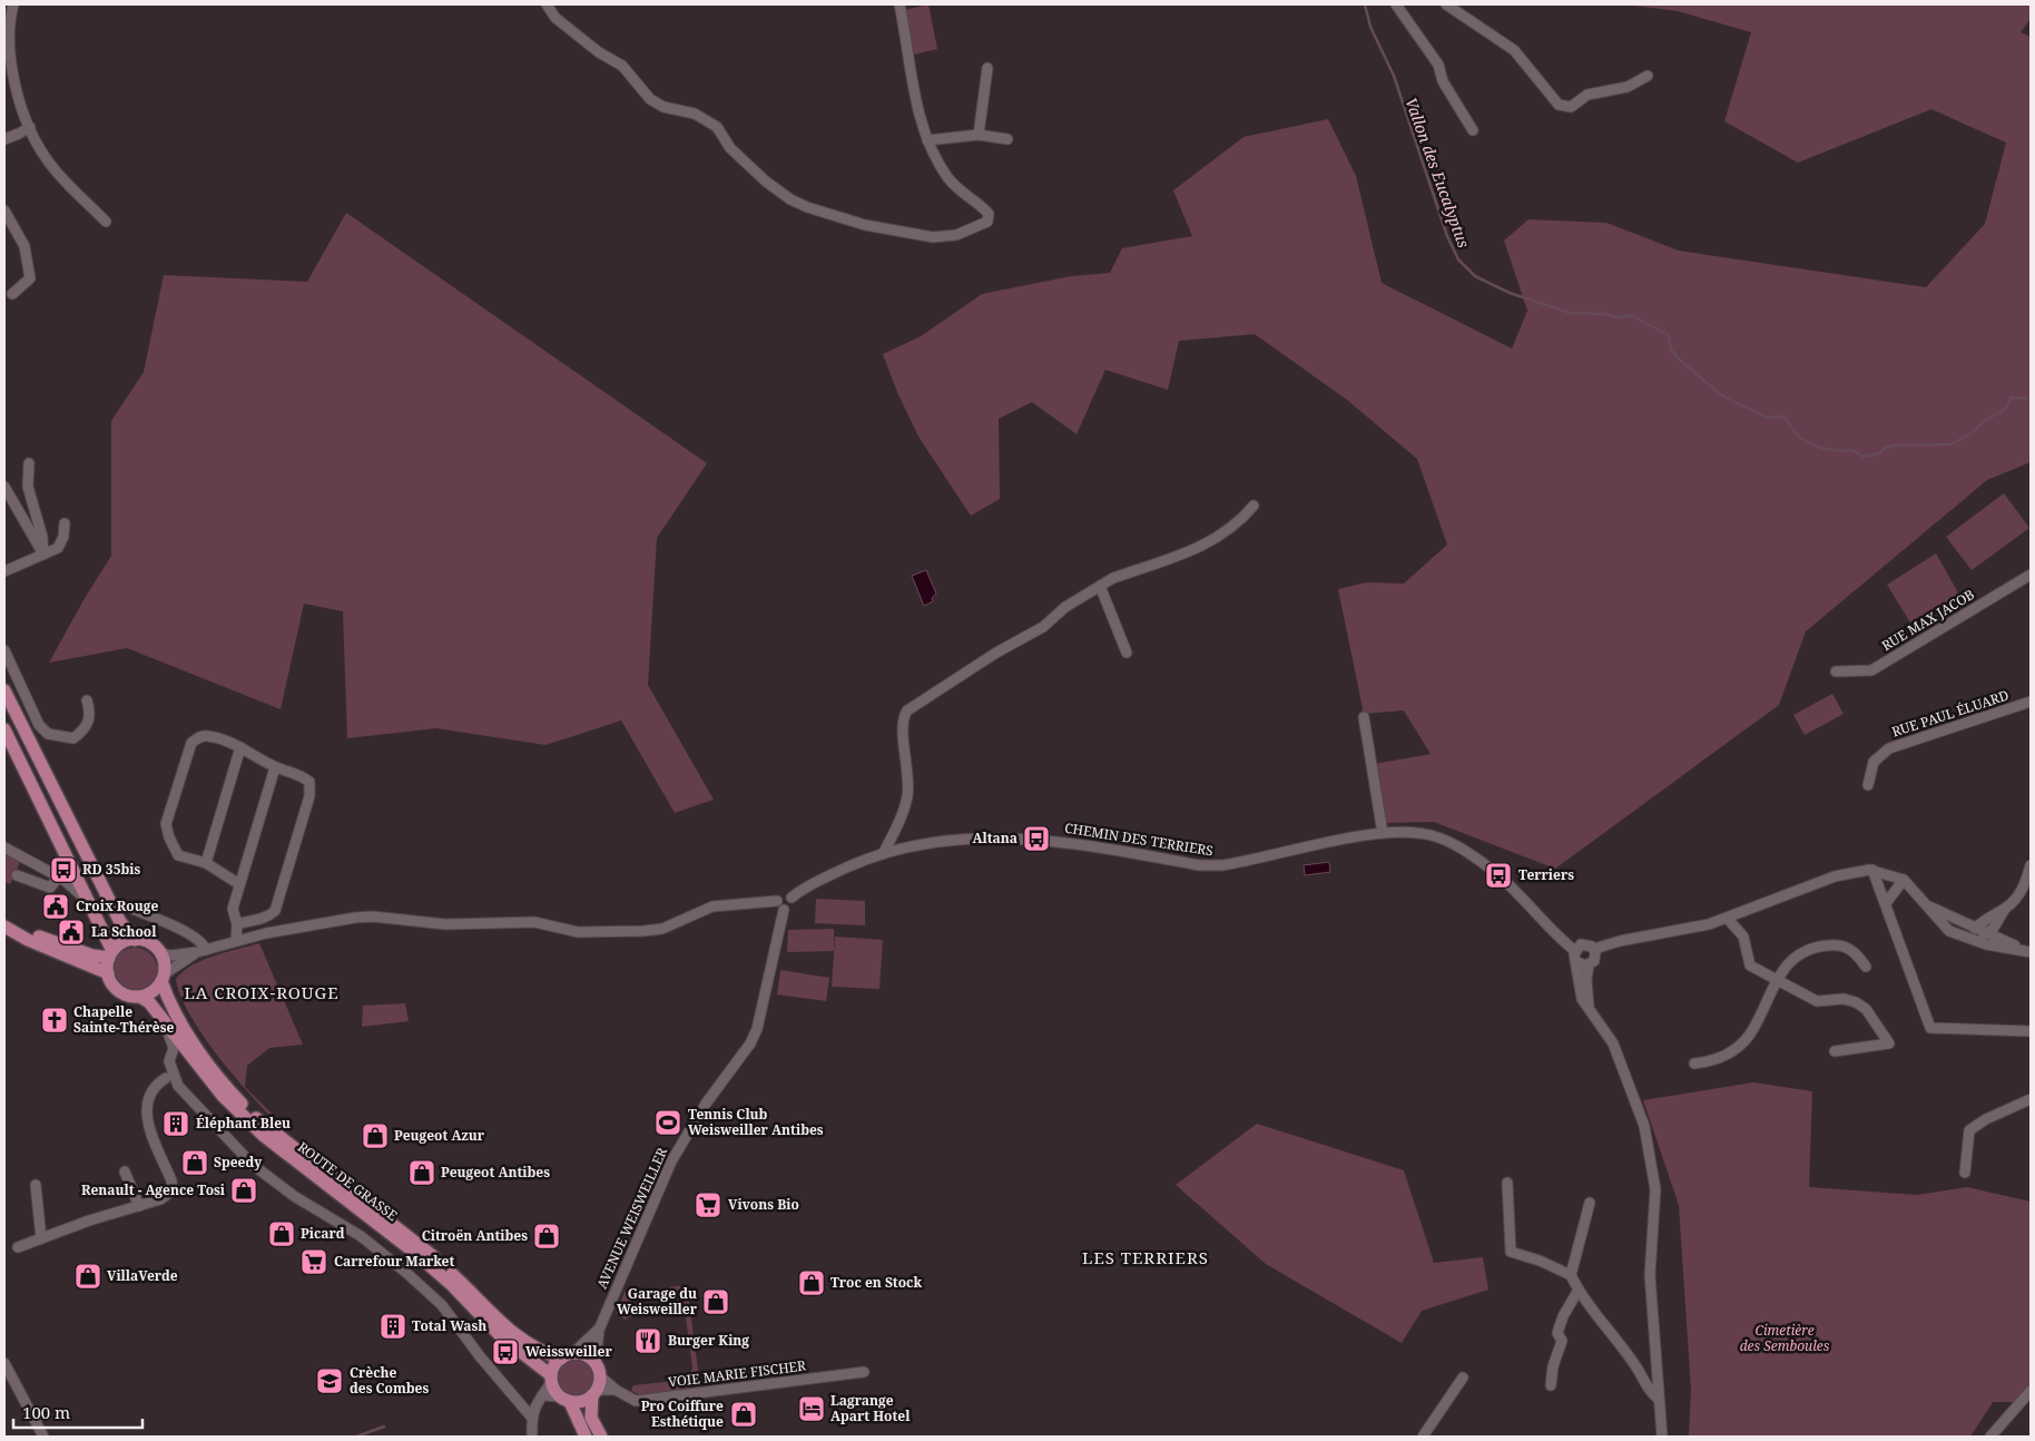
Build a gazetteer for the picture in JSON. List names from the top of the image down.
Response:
{
  "streets": {
    "main road": ["ROUTE DE GRASSE"],
    "street": [
      "RUE MAX JACOB",
      "RUE PAUL ÉLUARD",
      "CHEMIN DES TERRIERS",
      "AVENUE WEISWEILLER",
      "VOIE MARIE FISCHER"
    ]
  },
  "crossings": [
    ["CHEMIN DES TERRIERS", "AVENUE WEISWEILLER"],
    ["ROUTE DE GRASSE", "AVENUE WEISWEILLER"],
    ["ROUTE DE GRASSE", "VOIE MARIE FISCHER"],
    ["AVENUE WEISWEILLER", "VOIE MARIE FISCHER"]
  ],
  "districts": ["LA CROIX-ROUGE", "LES TERRIERS"],
  "water": ["Vallon des Eucalyptus"],
  "parks": ["Cimetière des Semboules"],
  "places": {
    "bus stop": [
      "Altana",
      "RD 35bis",
      "Terriers",
      "Weissweiller"
    ],
    "public building": ["Croix Rouge", "La School"],
    "church": ["Chapelle Sainte-Thérèse"],
    "sports": ["Tennis Club Weisweiller Antibes"],
    "building": ["Éléphant Bleu", "Total Wash"],
    "shop": [
      "Peugeot Azur",
      "Speedy",
      "Peugeot Antibes",
      "Renault - Agence Tosi",
      "Picard",
      "Citroën Antibes",
      "VillaVerde",
      "Troc en Stock",
      "Garage du Weisweiller",
      "Pro Coiffure Esthétique"
    ],
    "supermarket": ["Vivons Bio", "Carrefour Market"],
    "restaurant": ["Burger King"],
    "school or university": ["Crèche des Combes"],
    "hotel": ["Lagrange Apart Hotel"]
  },
  "scale_bar": "100 m"
}
